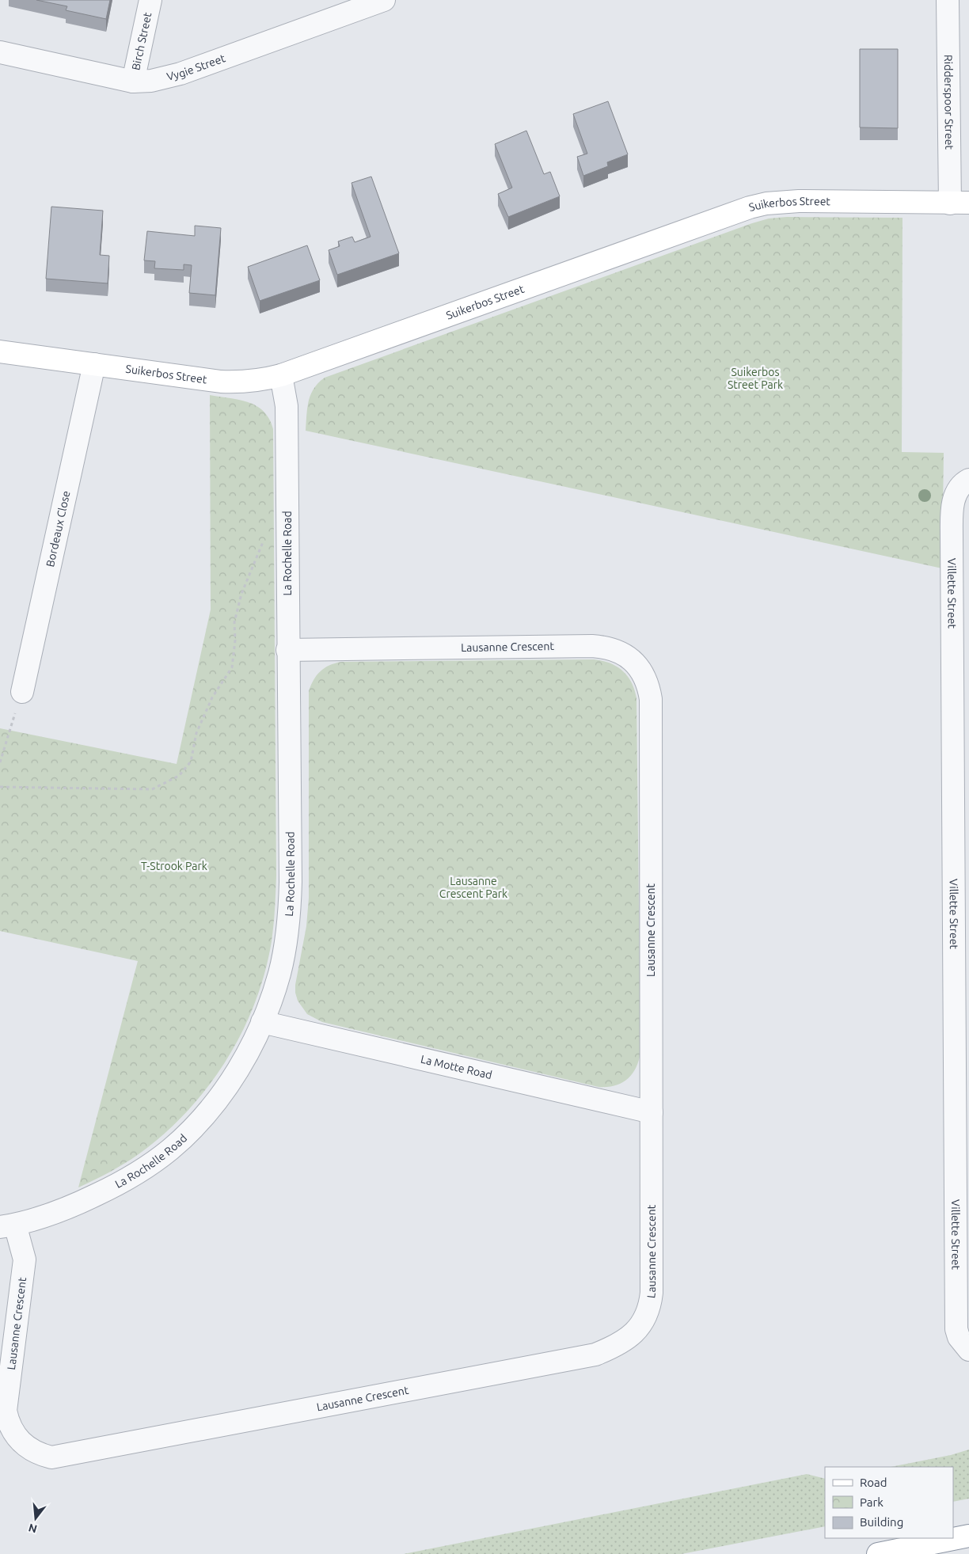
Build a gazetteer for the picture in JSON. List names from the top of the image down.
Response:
{
  "streets": {
    "main road": ["Suikerbos Street"],
    "street": [
      "Birch Street",
      "Vygie Street",
      "Ridderspoor Street",
      "Bordeaux Close",
      "La Rochelle Road",
      "Villette Street",
      "Lausanne Crescent",
      "La Motte Road"
    ]
  },
  "crossings": [
    ["Birch Street", "Vygie Street"],
    ["Ridderspoor Street", "Suikerbos Street"],
    ["Suikerbos Street", "Bordeaux Close"],
    ["Suikerbos Street", "La Rochelle Road"],
    ["La Rochelle Road", "Lausanne Crescent"],
    ["La Rochelle Road", "La Motte Road"],
    ["Lausanne Crescent", "La Motte Road"]
  ],
  "parks": ["Suikerbos Street Park", "T-Strook Park", "Lausanne Crescent Park"],
  "legend": ["Road", "Park", "Building"],
  "north": "bottom"
}
